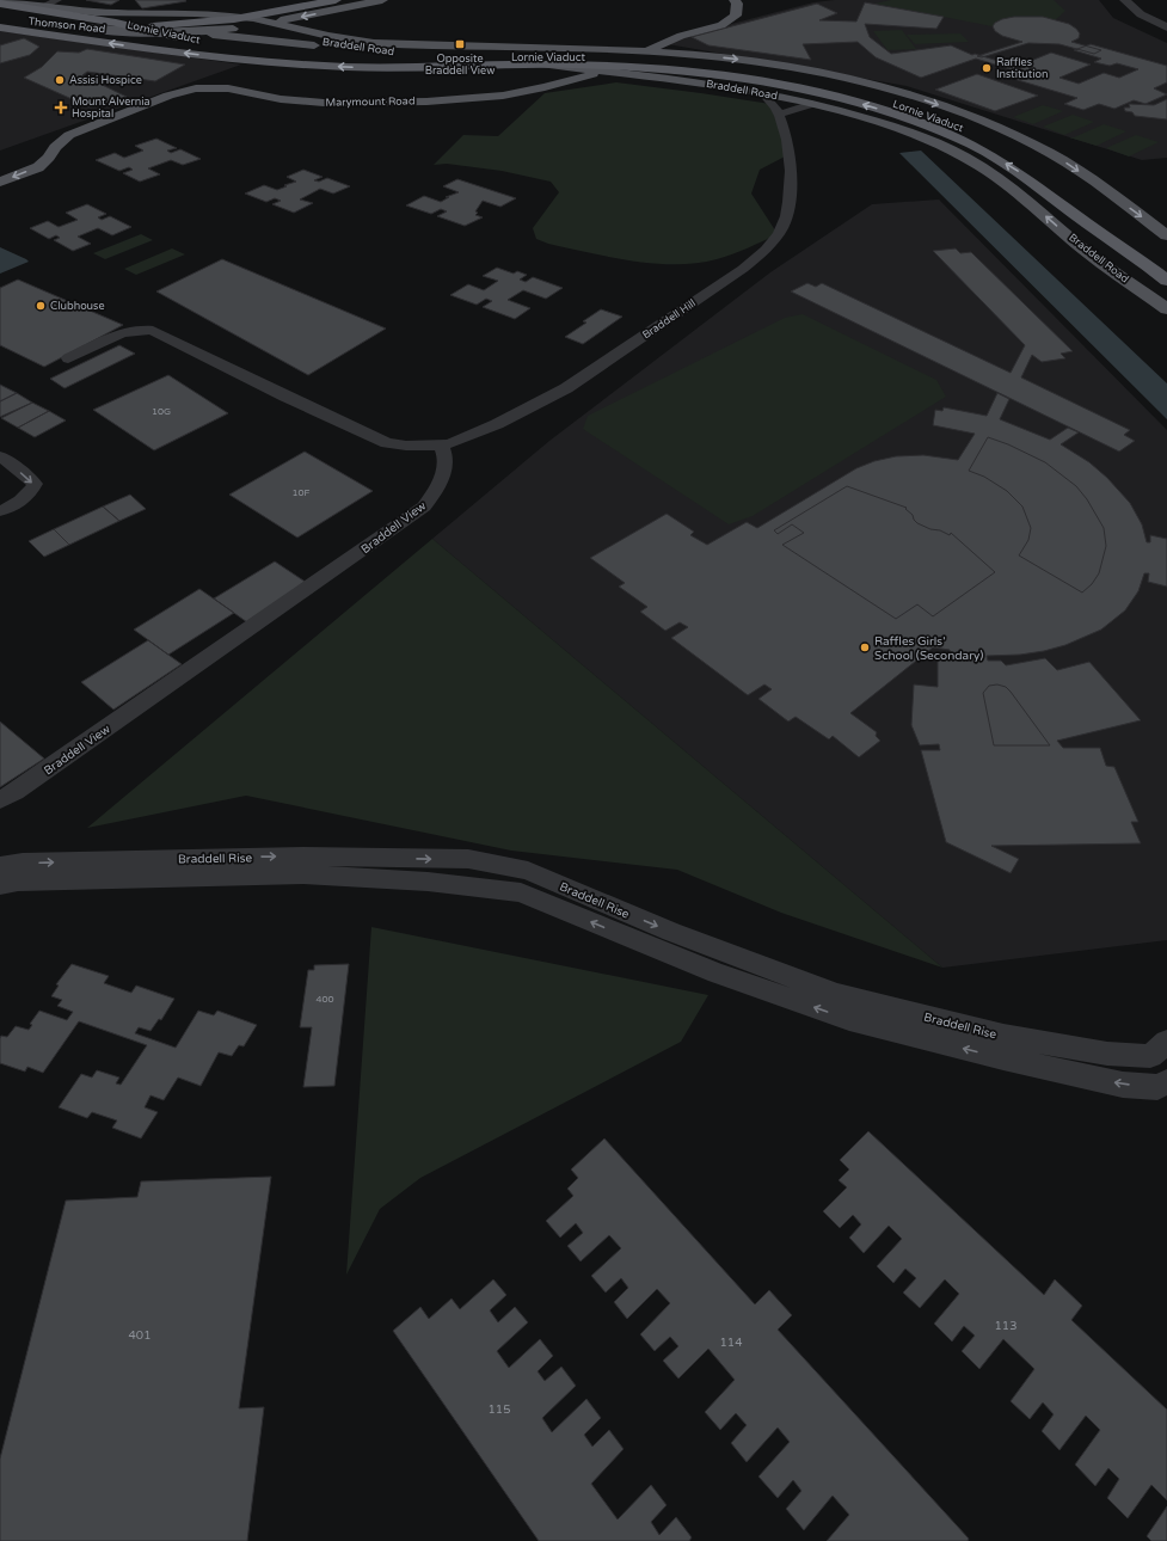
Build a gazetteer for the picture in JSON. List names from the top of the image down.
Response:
{
  "streets": {
    "highway": ["Lornie Viaduct", "Braddell Road"],
    "main road": ["Thomson Road", "Marymount Road"],
    "street": ["Braddell Hill", "Braddell View", "Braddell Rise"]
  },
  "crossings": [
    ["Thomson Road", "Lornie Viaduct"],
    ["Thomson Road", "Braddell Road"],
    ["Lornie Viaduct", "Braddell Road"],
    ["Braddell Road", "Marymount Road"],
    ["Braddell Road", "Braddell Hill"],
    ["Braddell Hill", "Braddell View"]
  ],
  "places": {
    "transit": ["Opposite Braddell View"],
    "other": [
      "Raffles Institution",
      "Assisi Hospice",
      "Clubhouse",
      "Raffles Girls' School (Secondary)"
    ],
    "health": ["Mount Alvernia Hospital"]
  },
  "house_numbers": [
    "10G",
    "10F",
    "400",
    "113",
    "401",
    "114",
    "115"
  ]
}
